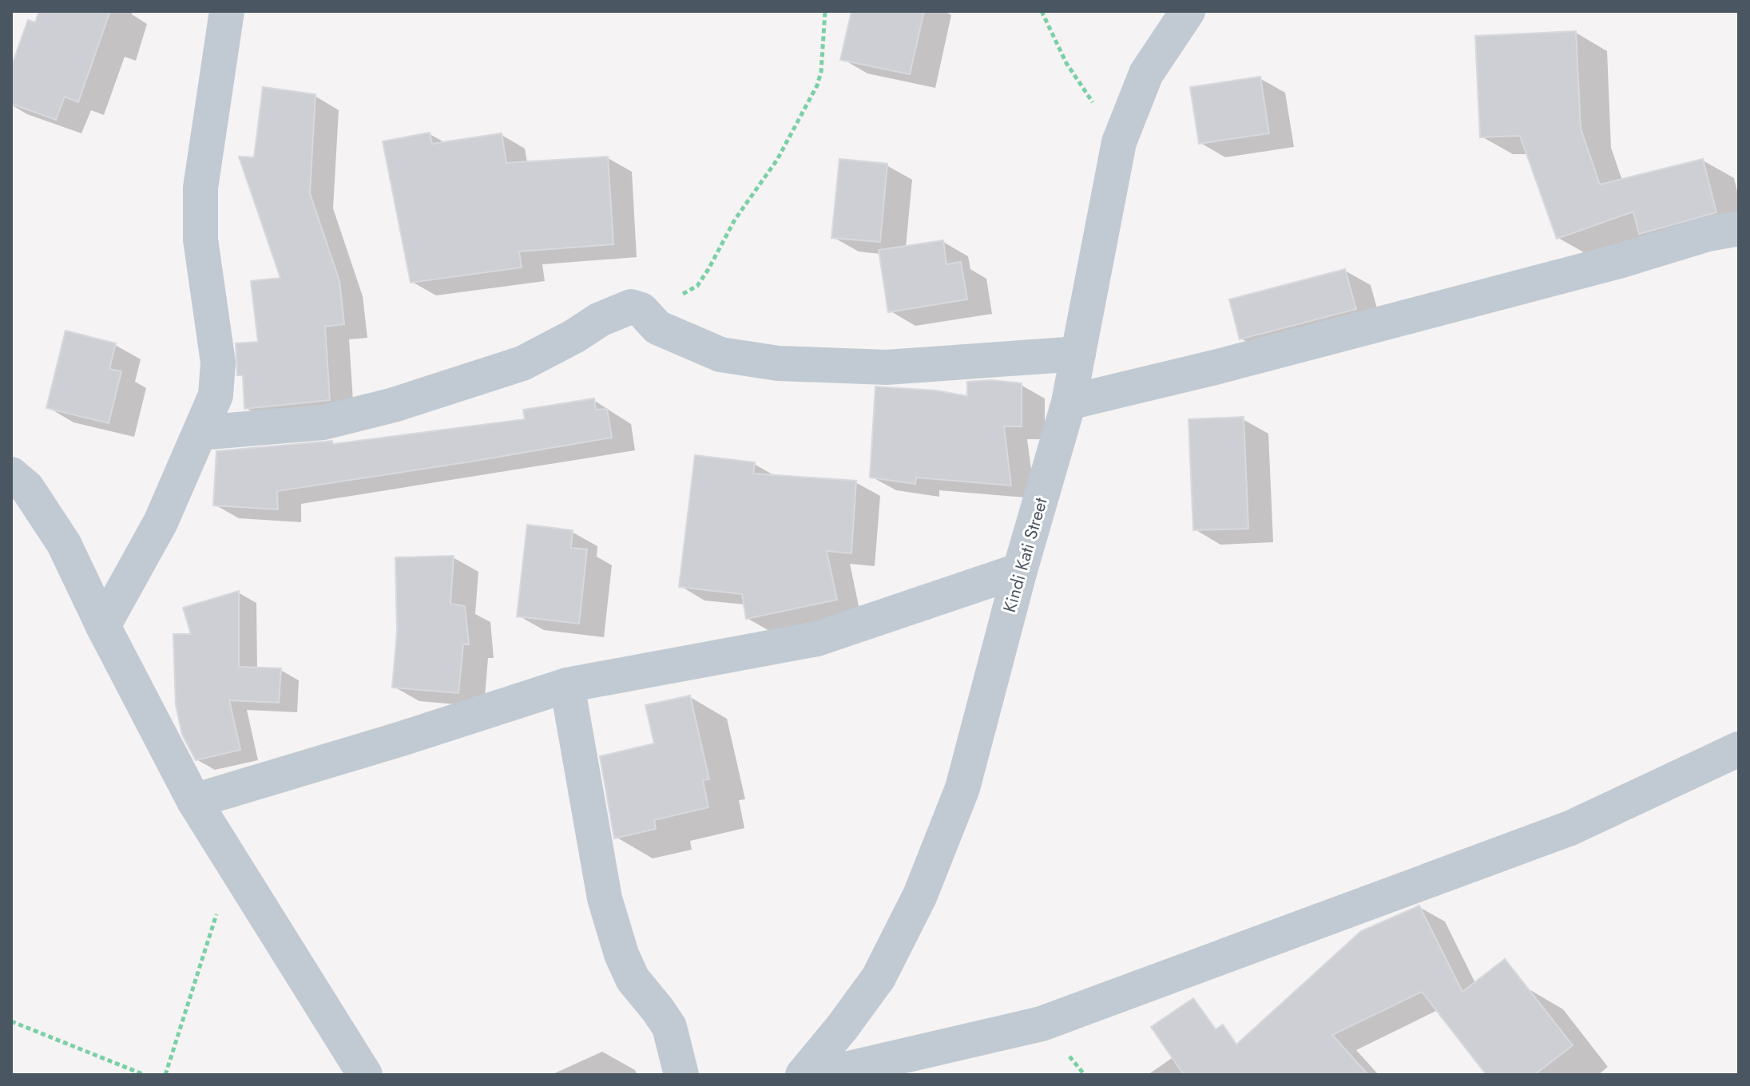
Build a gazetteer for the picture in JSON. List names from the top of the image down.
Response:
{
  "streets": {
    "street": ["Kindi Kati Street"]
  }
}
